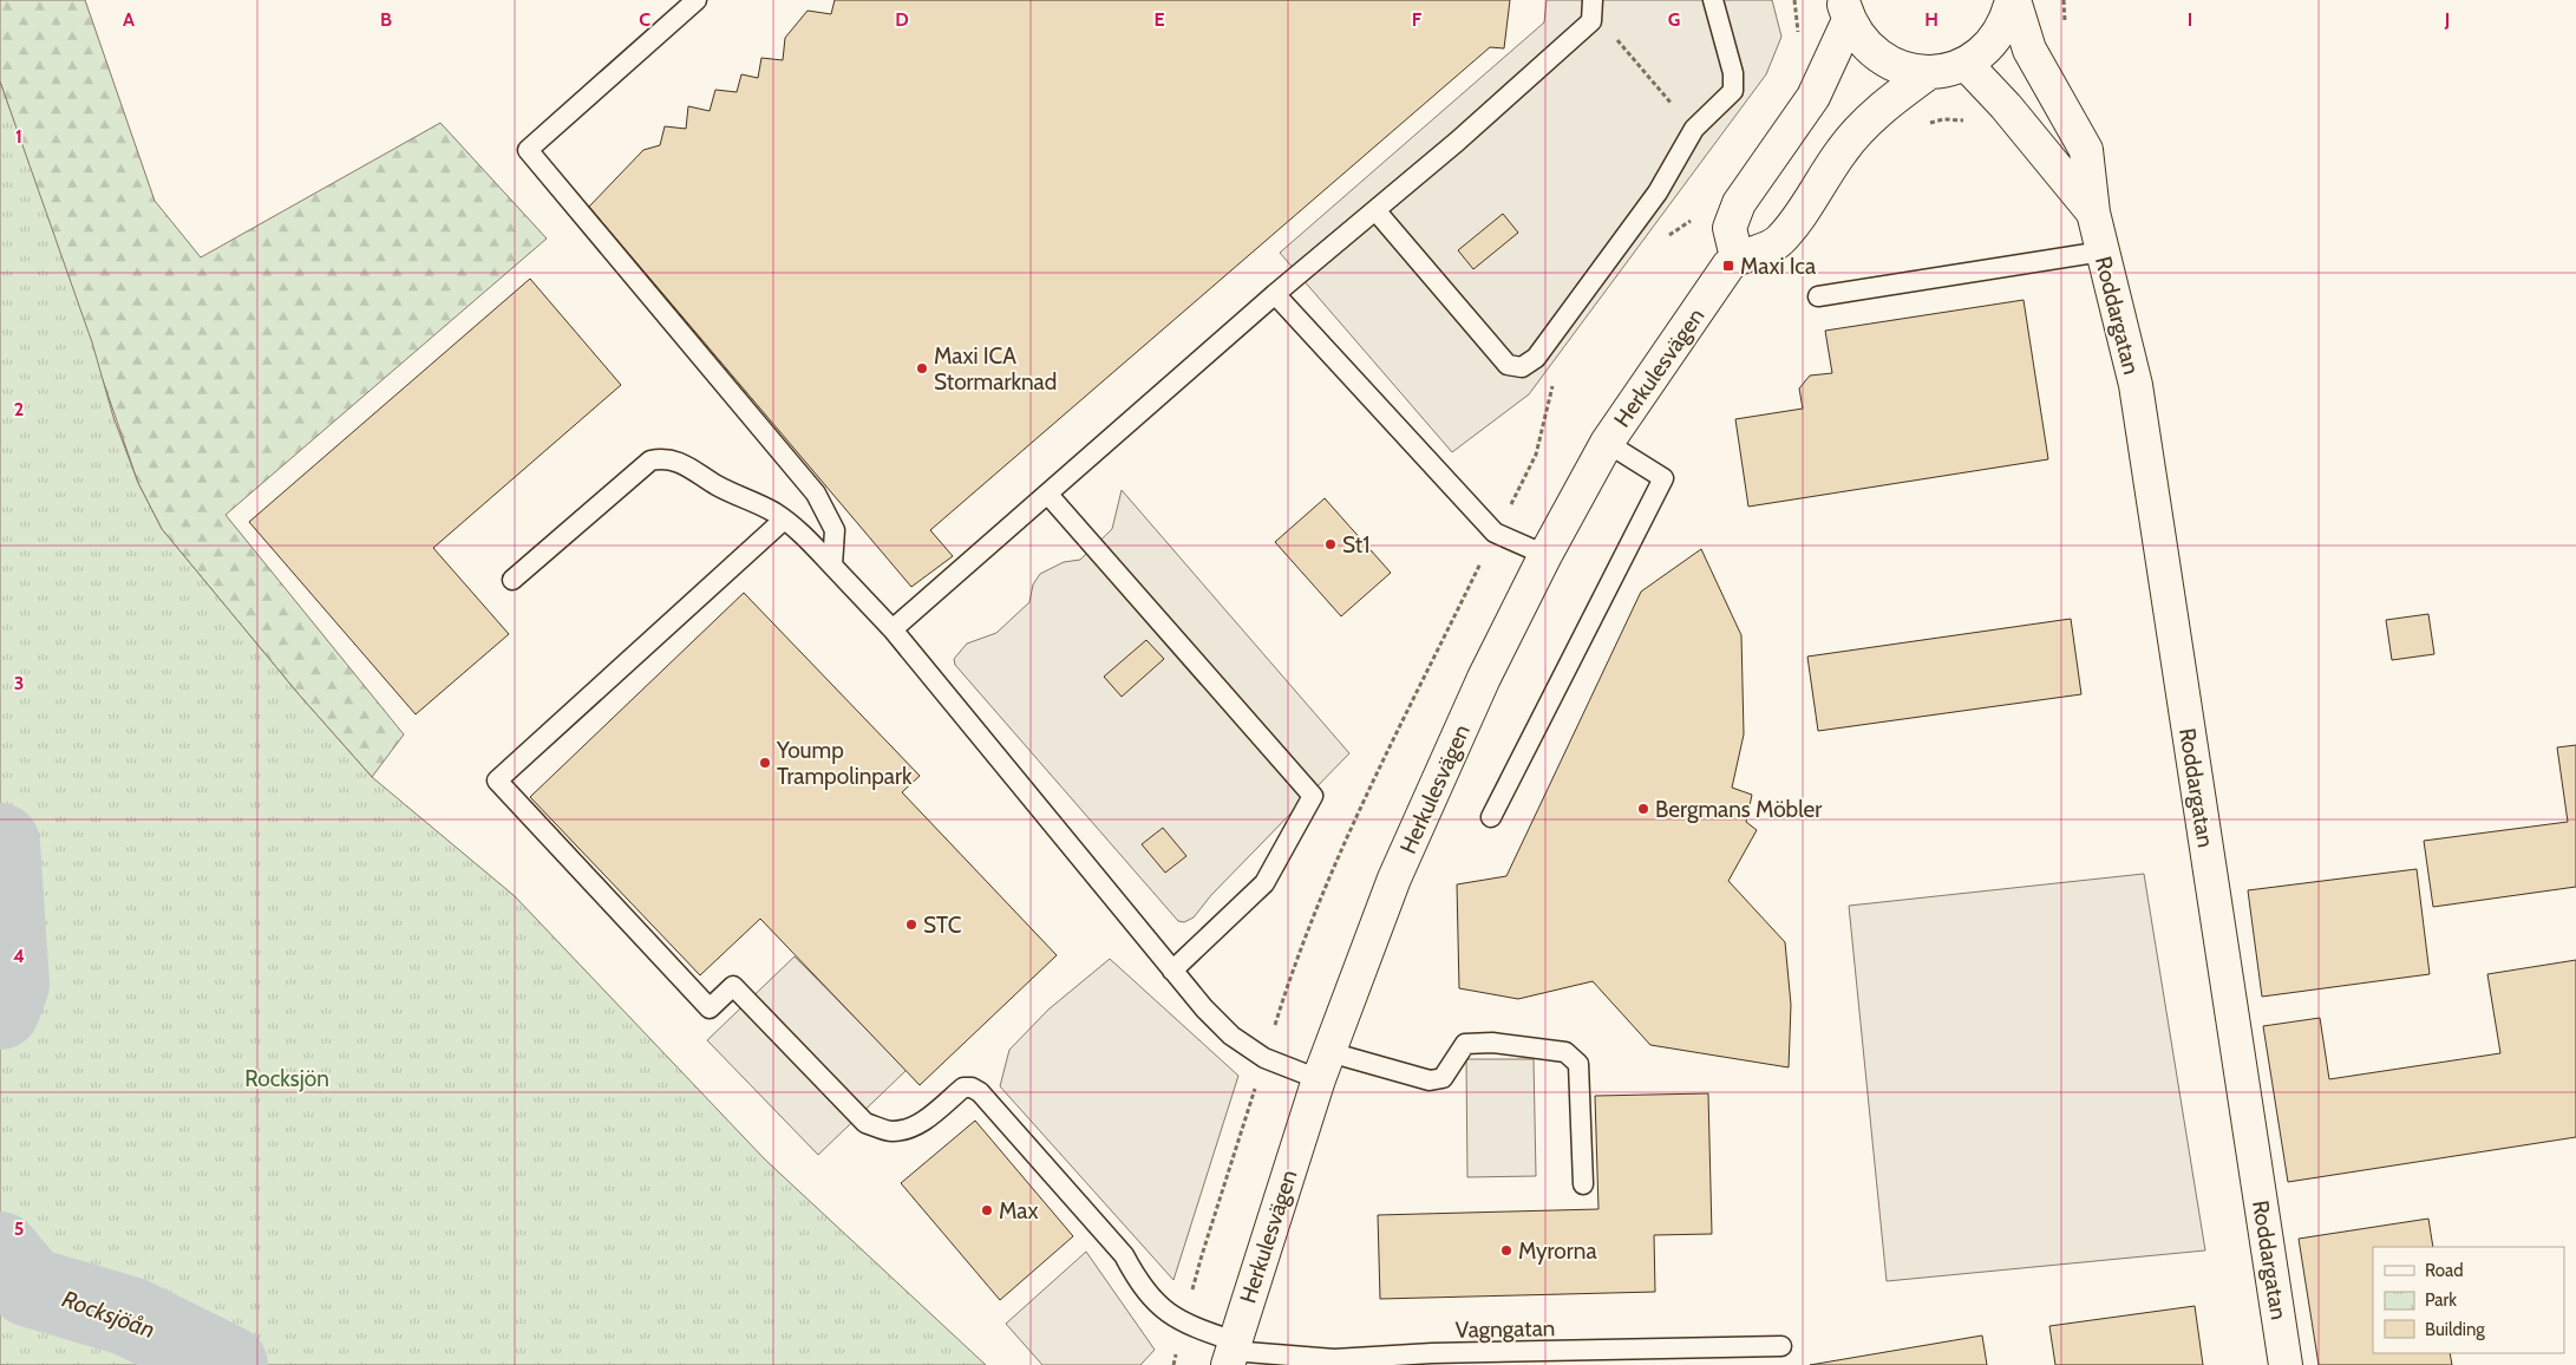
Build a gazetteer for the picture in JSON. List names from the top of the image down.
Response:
{
  "streets": {
    "main road": ["Roddargatan", "Herkulesvägen"],
    "lane": ["Vagngatan"]
  },
  "crossings": [
    ["Herkulesvägen", "Vagngatan"]
  ],
  "water": ["Rocksjöån"],
  "parks": ["Rocksjön"],
  "places": {
    "transit": ["Maxi Ica"],
    "other": [
      "Maxi ICA Stormarknad",
      "St1",
      "Yoump Trampolinpark",
      "Bergmans Möbler",
      "STC",
      "Max",
      "Myrorna"
    ]
  },
  "legend": ["Road", "Park", "Building"],
  "grid": {
    "columns": [
      "A",
      "B",
      "C",
      "D",
      "E",
      "F",
      "G",
      "H",
      "I",
      "J"
    ],
    "rows": [
      "1",
      "2",
      "3",
      "4",
      "5"
    ]
  }
}
